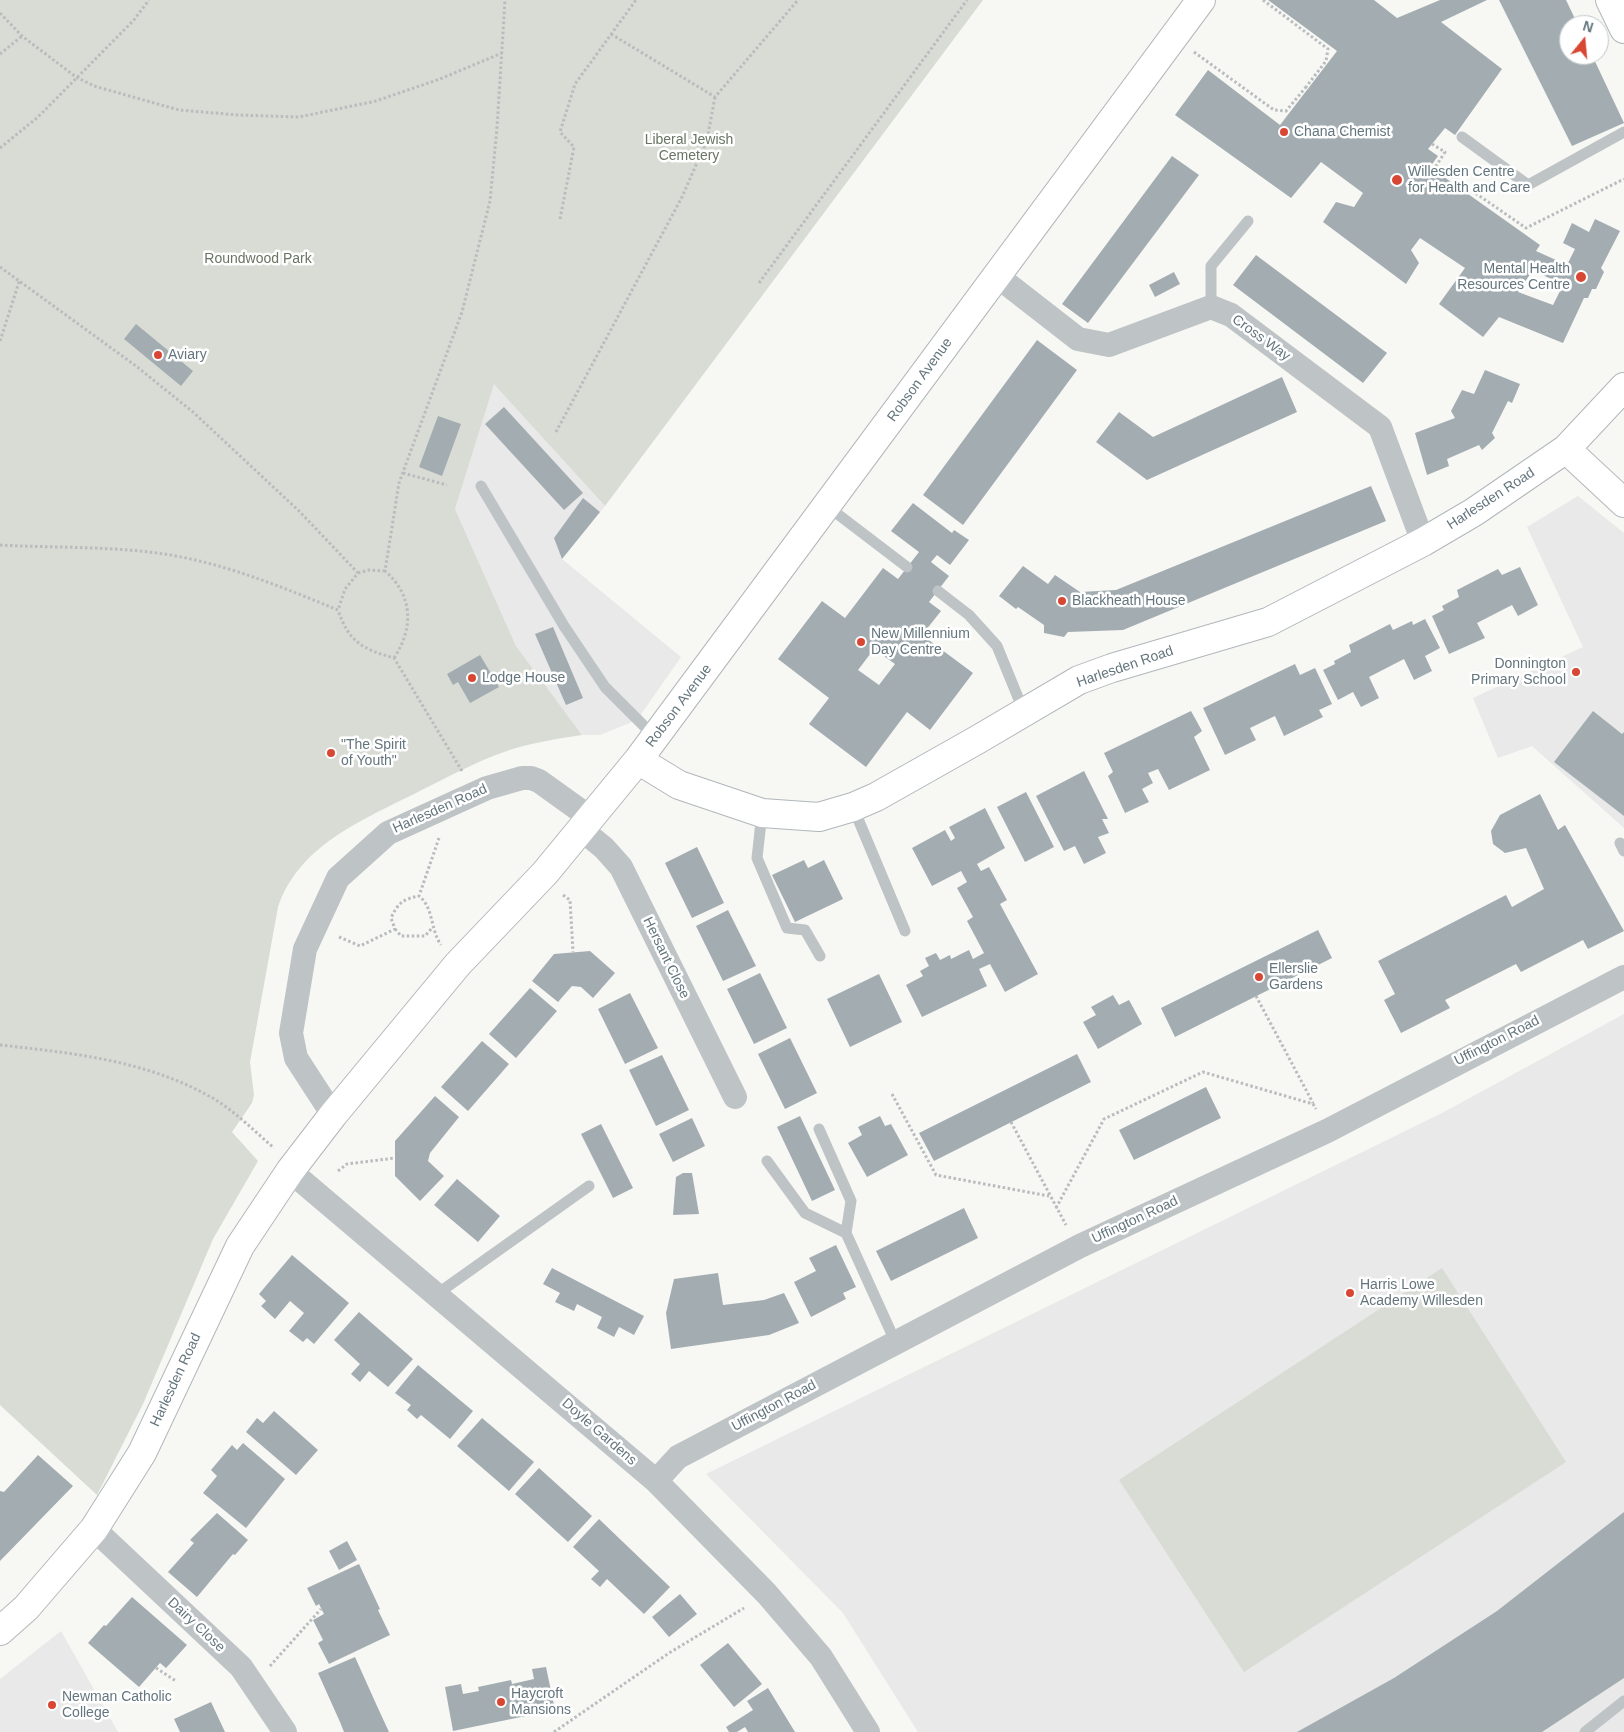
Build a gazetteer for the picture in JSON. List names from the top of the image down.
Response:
{
  "streets": {
    "street": [
      "Cross Way",
      "Robson Avenue",
      "Harlesden Road",
      "Hersant Close",
      "Uffington Road",
      "Doyle Gardens",
      "Dairy Close"
    ]
  },
  "crossings": [
    ["Cross Way", "Harlesden Road"],
    ["Robson Avenue", "Harlesden Road"],
    ["Harlesden Road", "Hersant Close"],
    ["Harlesden Road", "Doyle Gardens"],
    ["Harlesden Road", "Dairy Close"],
    ["Uffington Road", "Doyle Gardens"]
  ],
  "parks": ["Liberal Jewish Cemetery", "Roundwood Park"],
  "places": [
    "Chana Chemist",
    "Willesden Centre for Health and Care",
    "Mental Health Resources Centre",
    "Aviary",
    "Blackheath House",
    "New Millennium Day Centre",
    "Donnington Primary School",
    "Lodge House",
    "\"The Spirit of Youth\"",
    "Ellerslie Gardens",
    "Harris Lowe Academy Willesden",
    "Haycroft Mansions",
    "Newman Catholic College"
  ],
  "north": "top"
}
